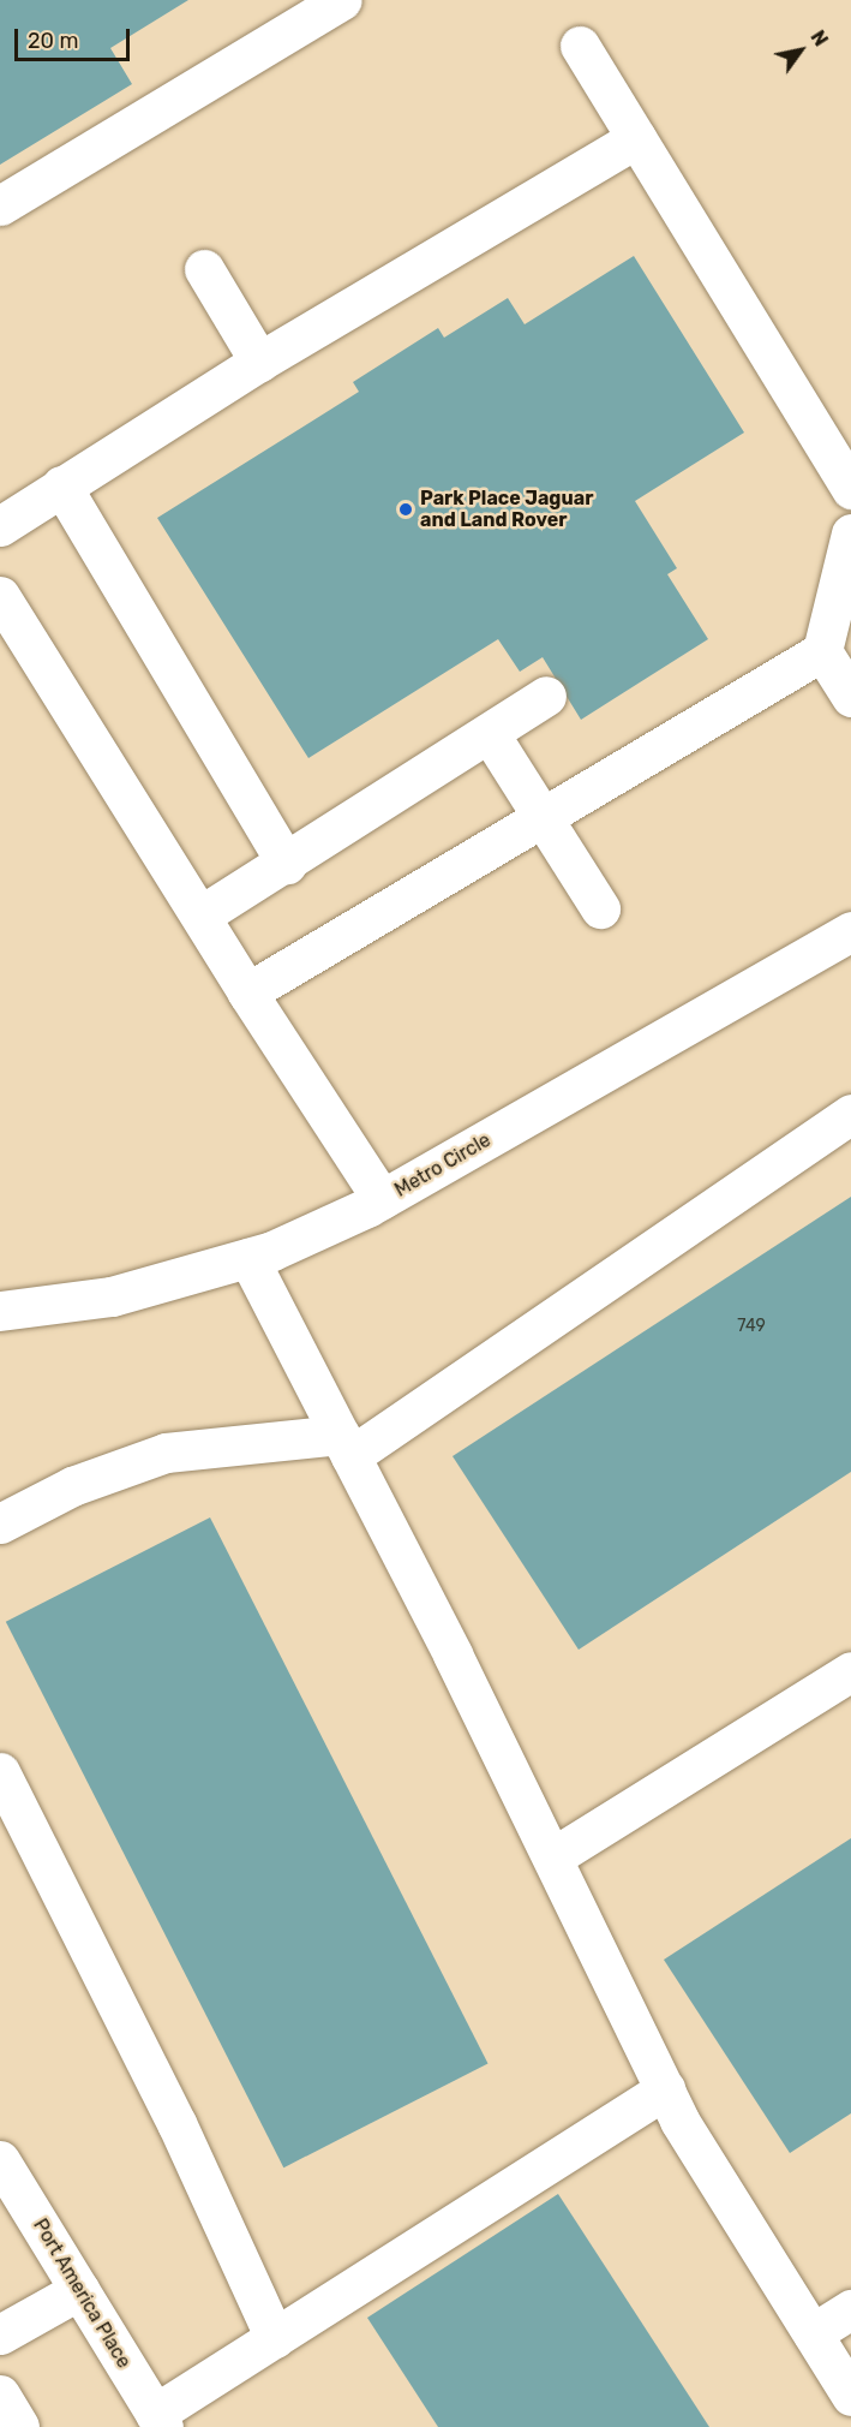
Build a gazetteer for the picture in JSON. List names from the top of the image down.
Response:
{
  "streets": {
    "street": ["Metro Circle", "Port America Place"]
  },
  "places": ["Park Place Jaguar and Land Rover"],
  "house_numbers": ["749"],
  "scale_bar": "20 m",
  "north": "top right"
}
